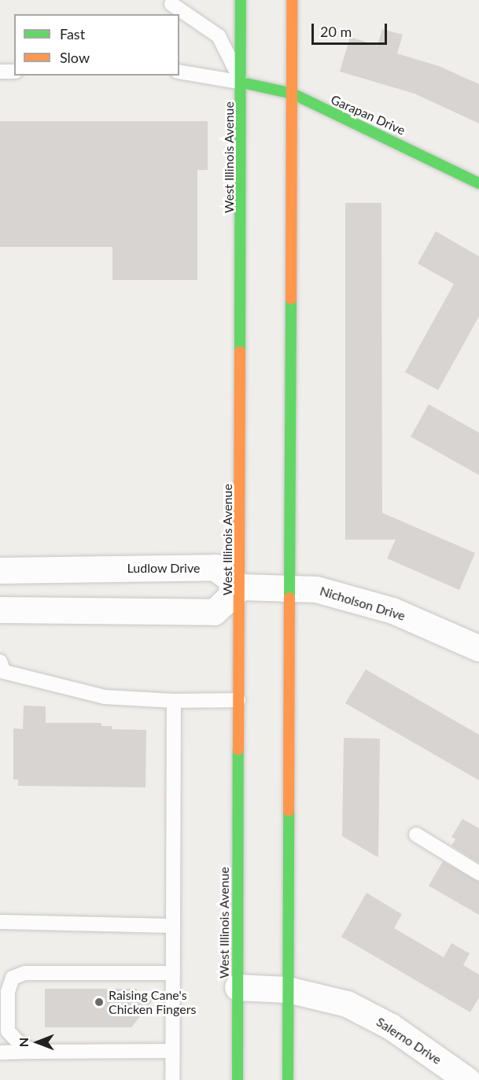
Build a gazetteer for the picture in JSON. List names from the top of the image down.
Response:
{
  "streets": {
    "main road": ["Garapan Drive", "West Illinois Avenue"],
    "street": ["Ludlow Drive", "Nicholson Drive", "Salerno Drive"]
  },
  "crossings": [
    ["Garapan Drive", "West Illinois Avenue"],
    ["West Illinois Avenue", "Ludlow Drive"],
    ["West Illinois Avenue", "Nicholson Drive"],
    ["West Illinois Avenue", "Salerno Drive"],
    ["Ludlow Drive", "Nicholson Drive"]
  ],
  "places": ["Raising Cane's Chicken Fingers"],
  "legend": ["Fast", "Slow"],
  "scale_bar": "20 m",
  "north": "left"
}
